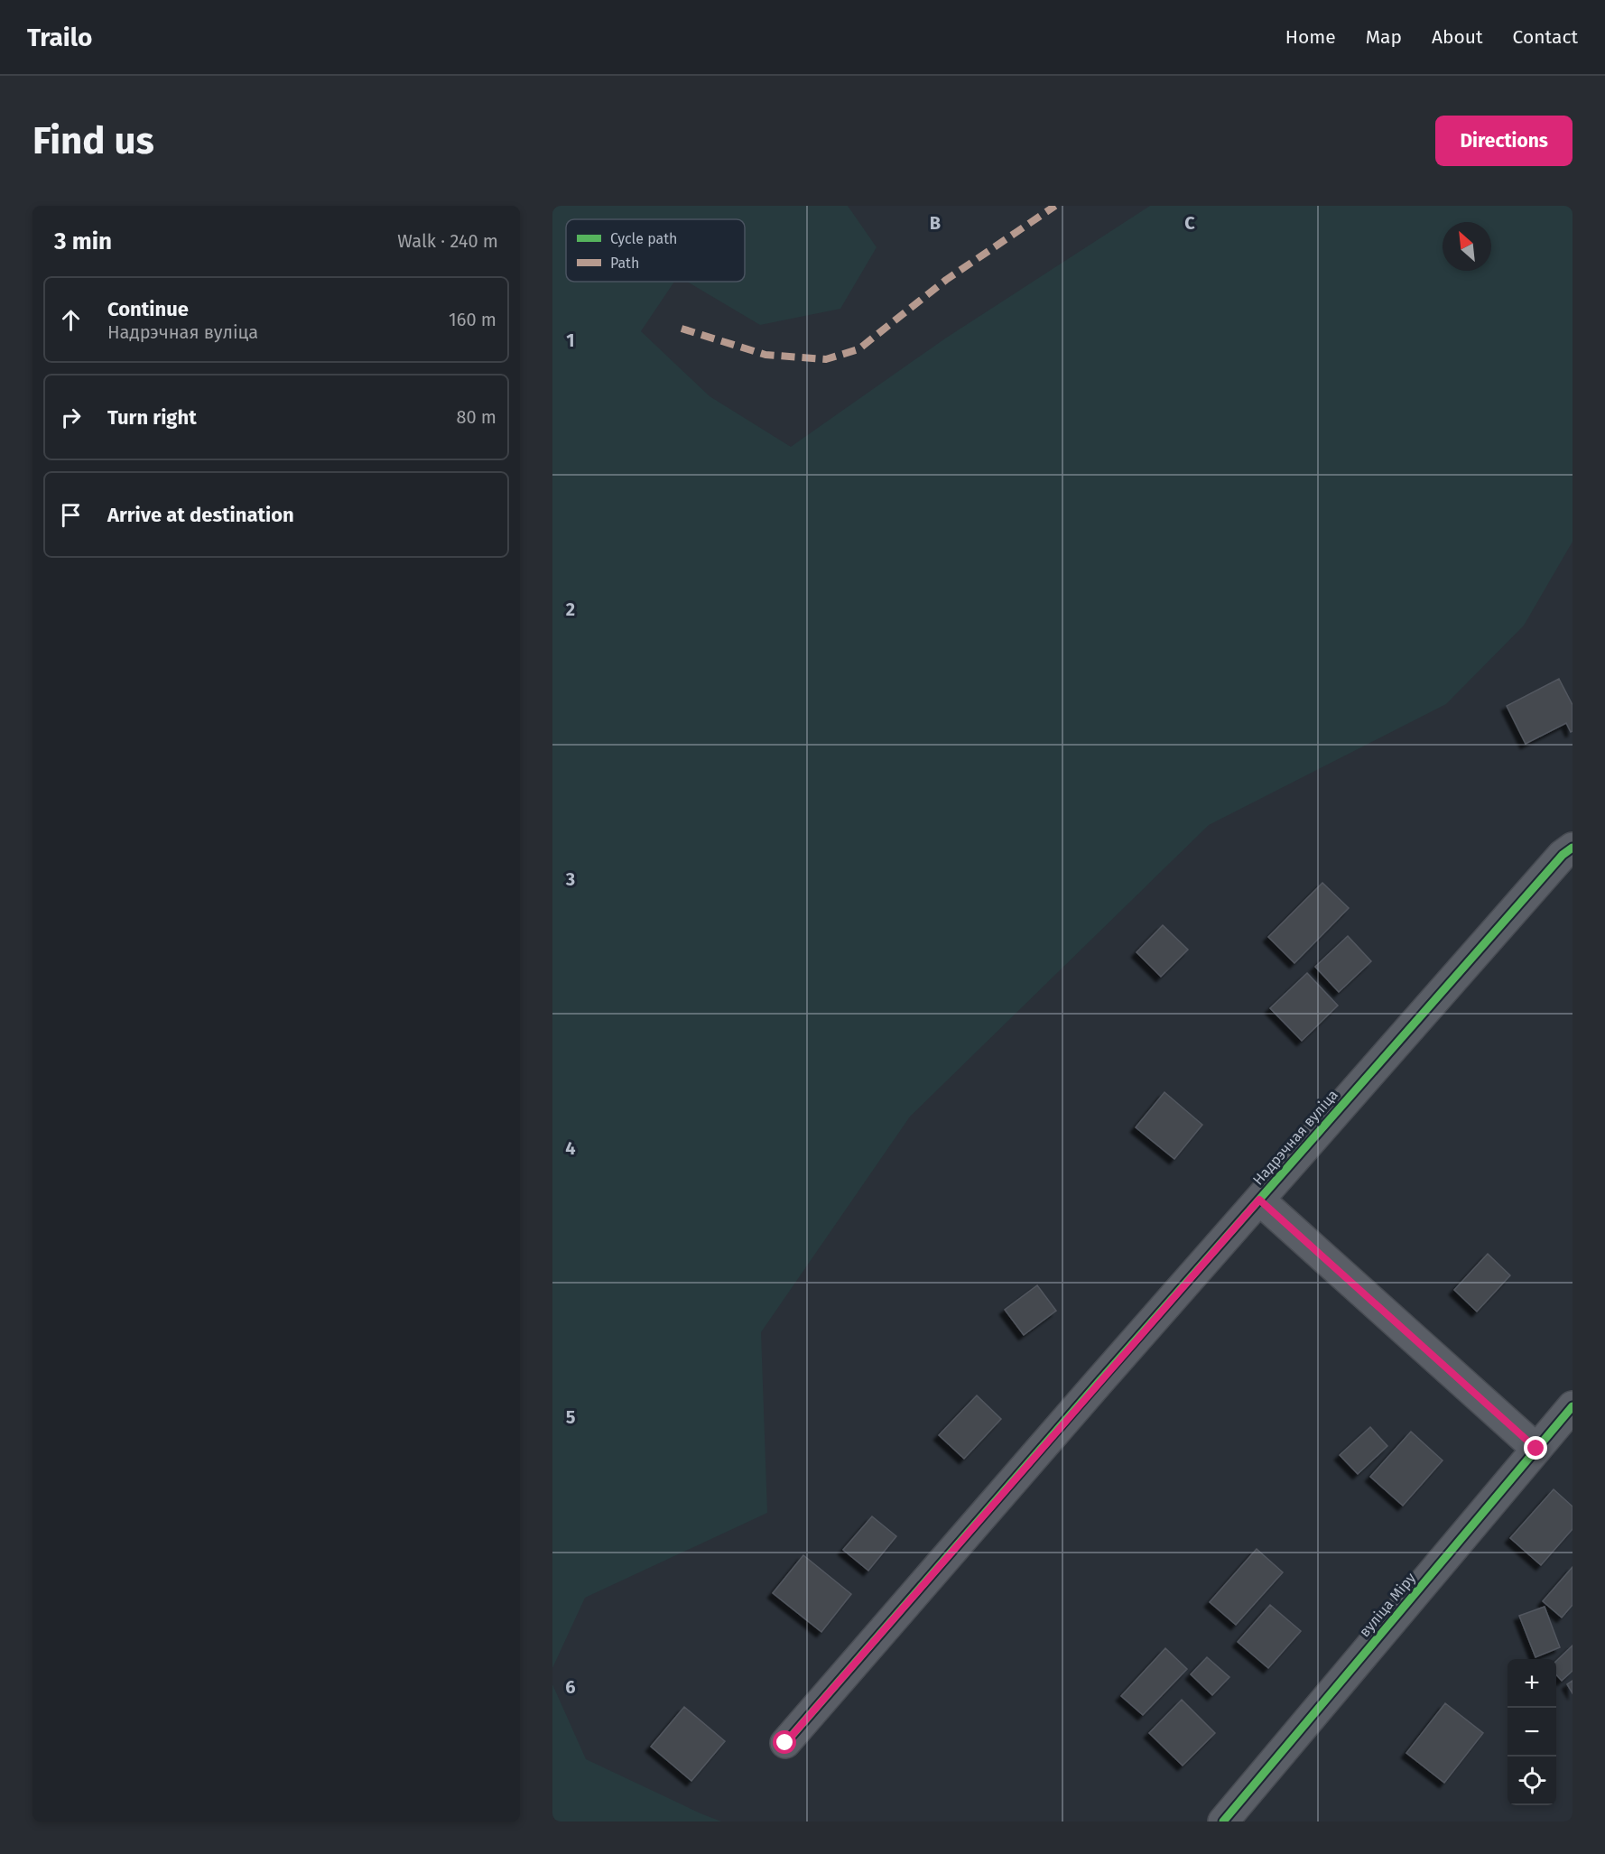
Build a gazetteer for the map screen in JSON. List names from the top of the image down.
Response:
{
  "streets": {
    "street": ["Надрэчная вуліца", "вуліца Міру"]
  },
  "legend": ["Cycle path", "Path"],
  "north": "top left",
  "page": {
    "header": "Trailo",
    "nav": [
      "Home",
      "Map",
      "About",
      "Contact"
    ],
    "buttons": "Directions",
    "title": "Find us",
    "heading": ["3 min", "Walk · 240 m"],
    "list": [
      ["Continue", "Надрэчная вуліца", "160 m"],
      ["Turn right", "80 m"],
      "Arrive at destination"
    ],
    "map_buttons": ["+", "−"]
  },
  "grid": {
    "columns": ["B", "C"],
    "rows": [
      "1",
      "2",
      "3",
      "4",
      "5",
      "6"
    ]
  }
}
